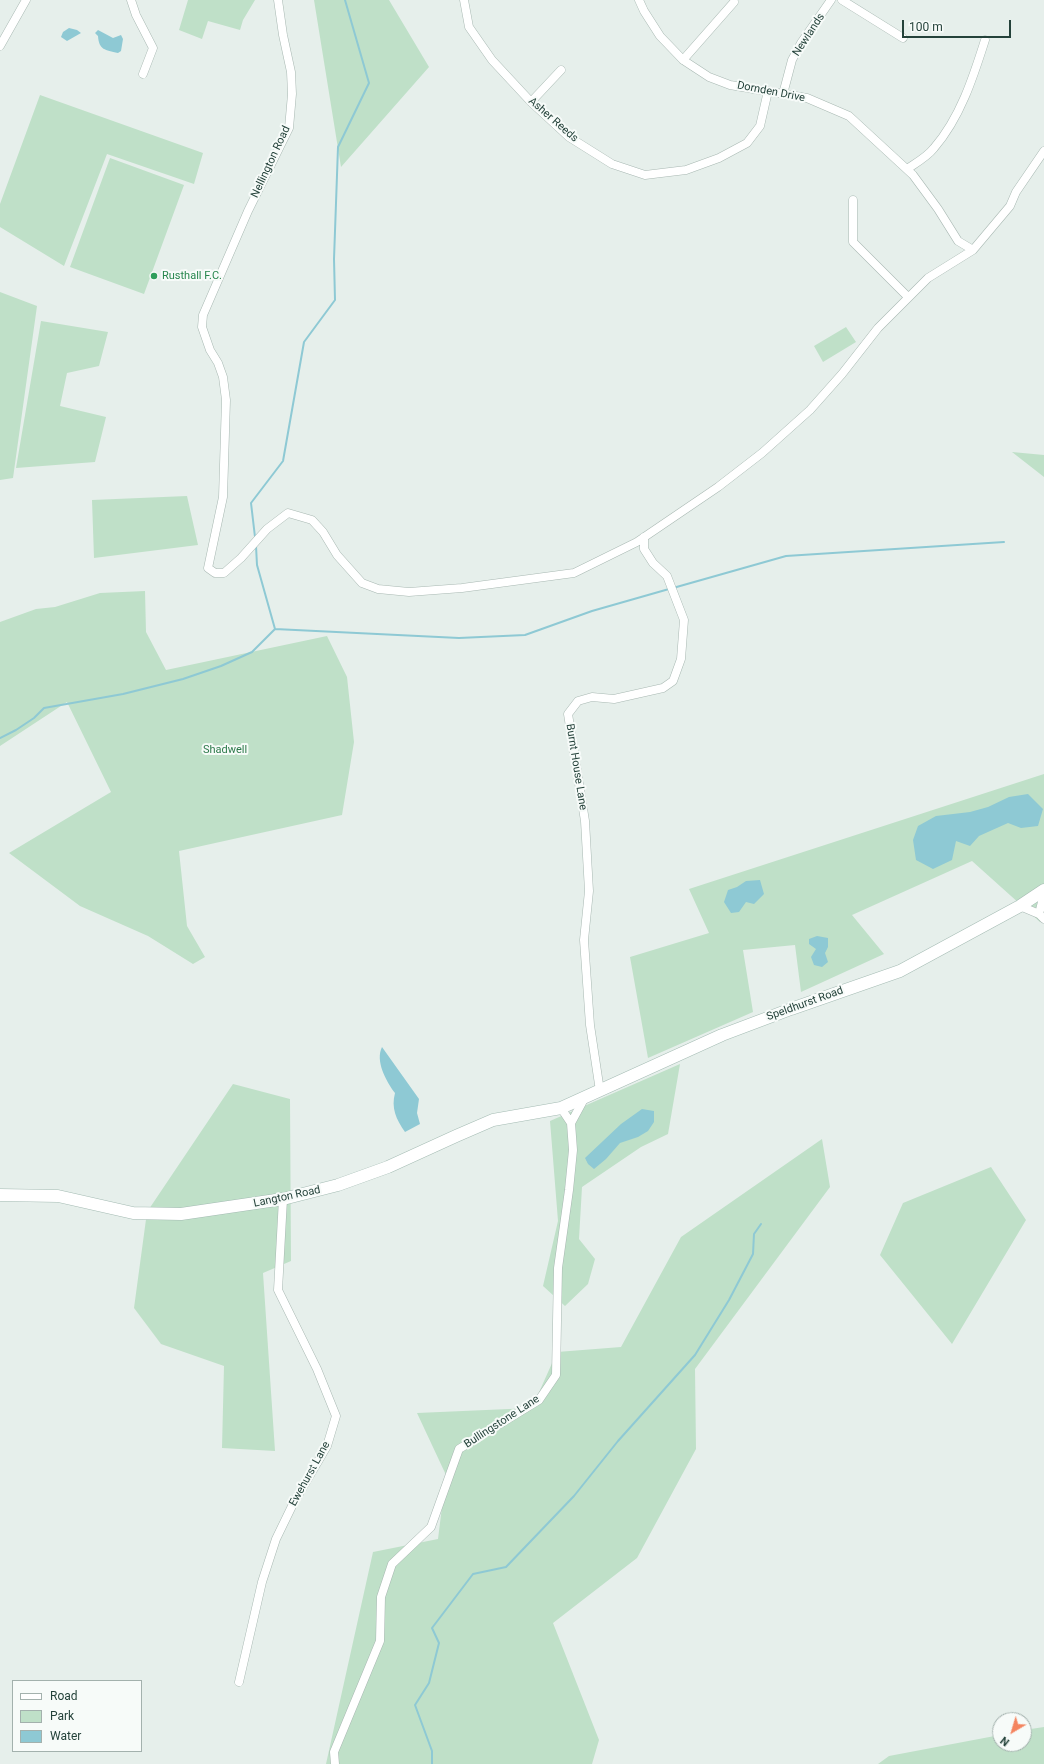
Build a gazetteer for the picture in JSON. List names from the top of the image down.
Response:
{
  "streets": {
    "street": [
      "Newlands",
      "Dornden Drive",
      "Asher Reeds",
      "Nellington Road",
      "Burnt House Lane",
      "Speldhurst Road",
      "Langton Road",
      "Bullingstone Lane",
      "Ewehurst Lane"
    ]
  },
  "crossings": [
    ["Newlands", "Dornden Drive"],
    ["Dornden Drive", "Asher Reeds"],
    ["Nellington Road", "Burnt House Lane"],
    ["Burnt House Lane", "Speldhurst Road"],
    ["Speldhurst Road", "Langton Road"],
    ["Speldhurst Road", "Bullingstone Lane"],
    ["Langton Road", "Bullingstone Lane"],
    ["Langton Road", "Ewehurst Lane"]
  ],
  "parks": ["Shadwell"],
  "places": ["Rusthall F.C."],
  "legend": ["Road", "Park", "Water"],
  "scale_bar": "100 m",
  "north": "bottom left"
}
